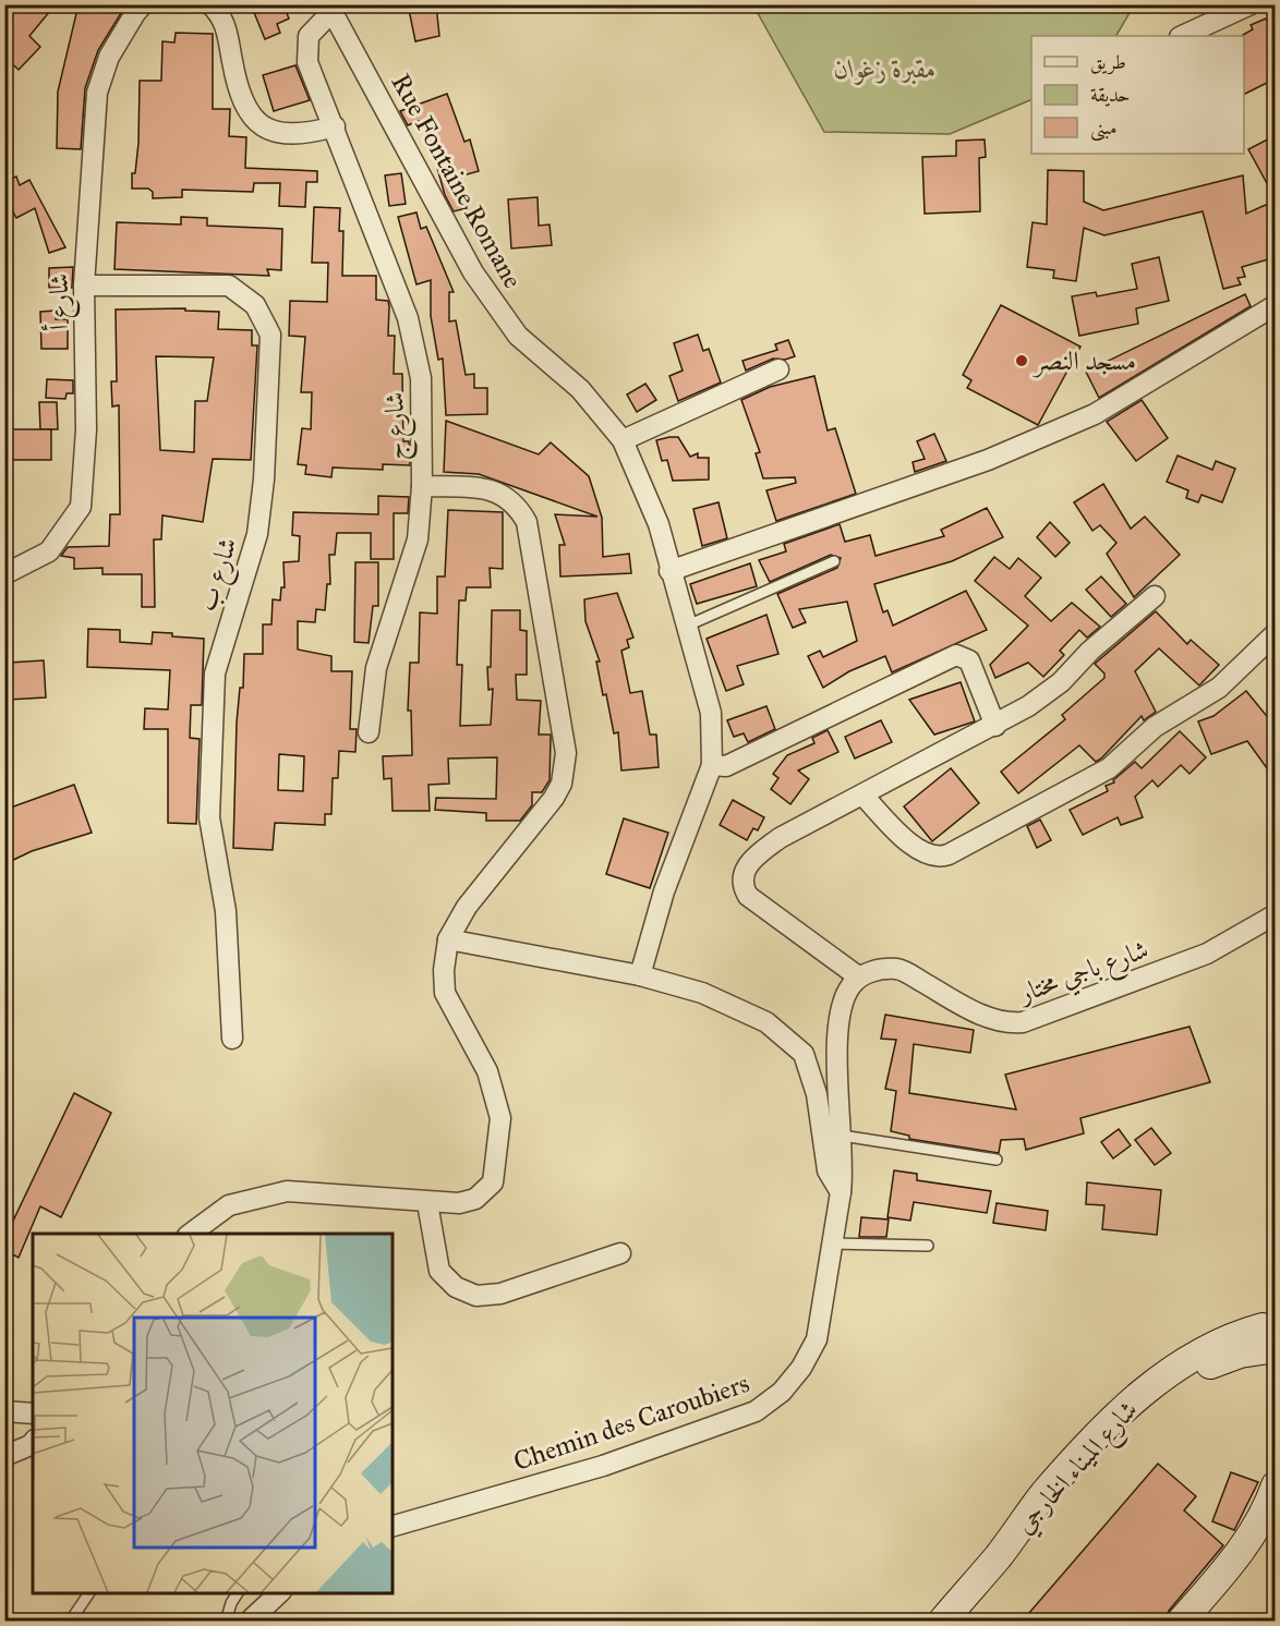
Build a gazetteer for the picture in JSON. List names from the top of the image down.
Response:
{
  "streets": {
    "street": [
      "Rue Fontaine Romane",
      "شارع أ",
      "شارع ج",
      "شارع ب",
      "شارع باجي مختار",
      "Chemin des Caroubiers",
      "شارع الميناء الخارجي"
    ]
  },
  "crossings": [
    ["Rue Fontaine Romane", "شارع ج"],
    ["شارع أ", "شارع ب"]
  ],
  "parks": ["مقبرة زغوان"],
  "places": ["مسجد النصر"],
  "legend": ["طريق", "حديقة", "مبنى"]
}
